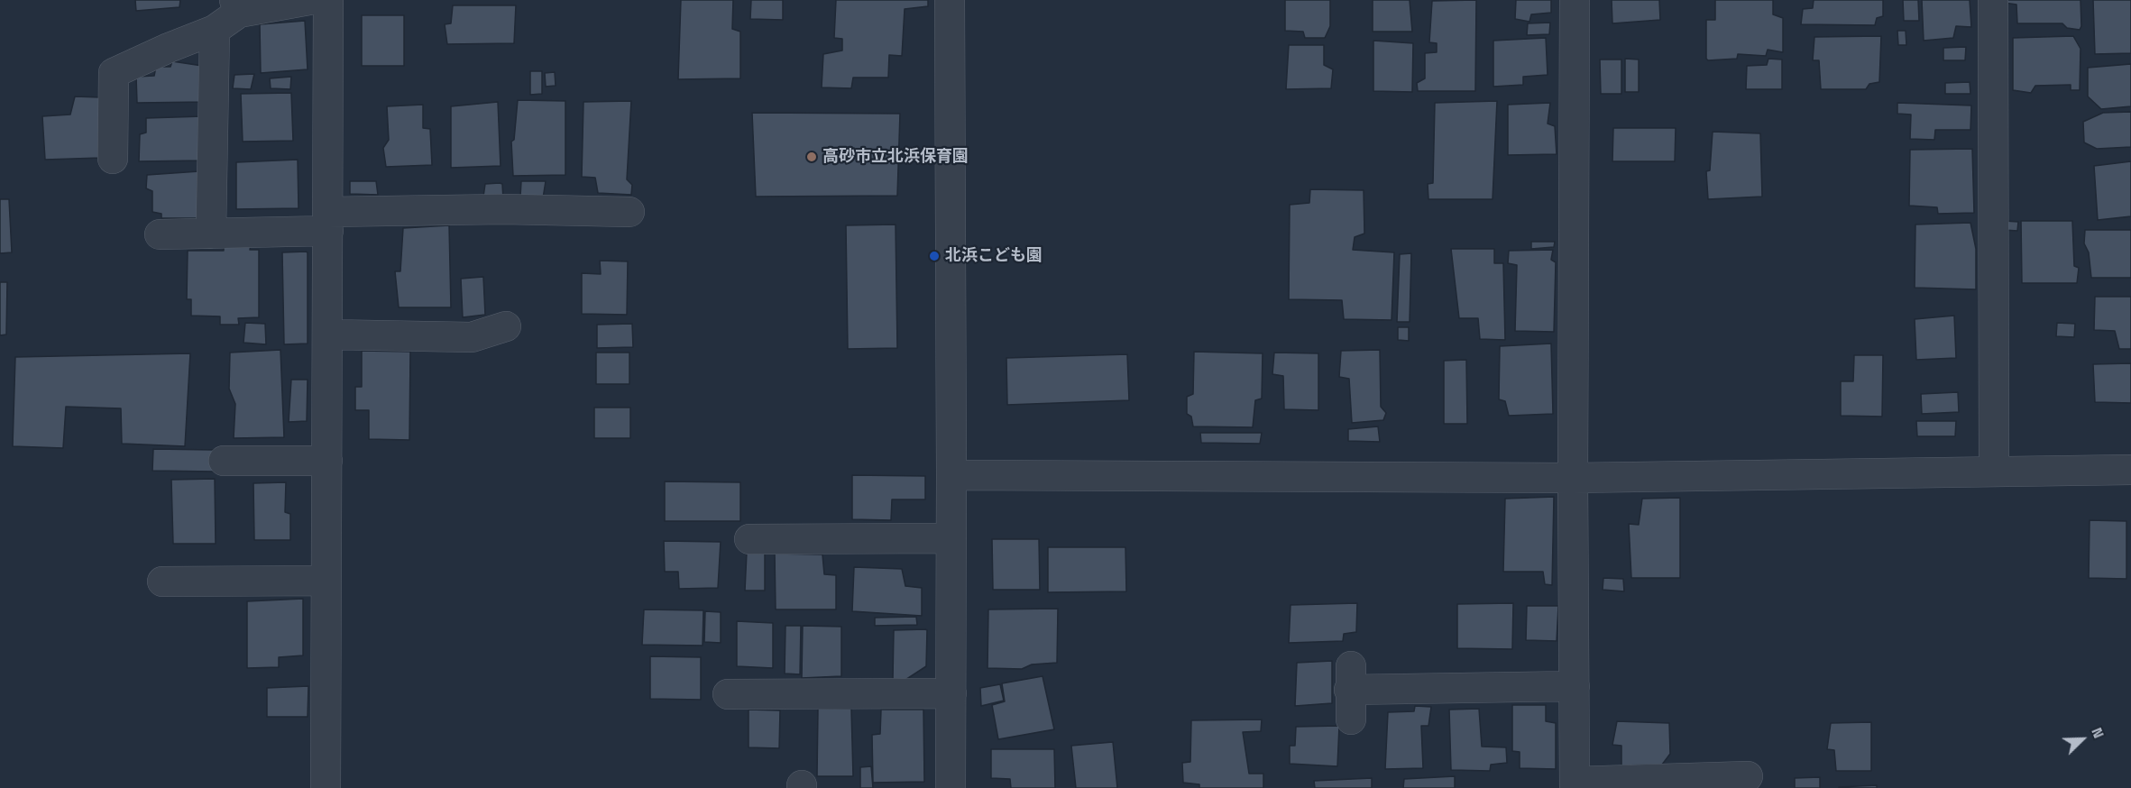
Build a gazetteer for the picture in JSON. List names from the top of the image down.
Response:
{
  "places": ["高砂市立北浜保育園", "北浜こども園"],
  "north": "top right"
}
